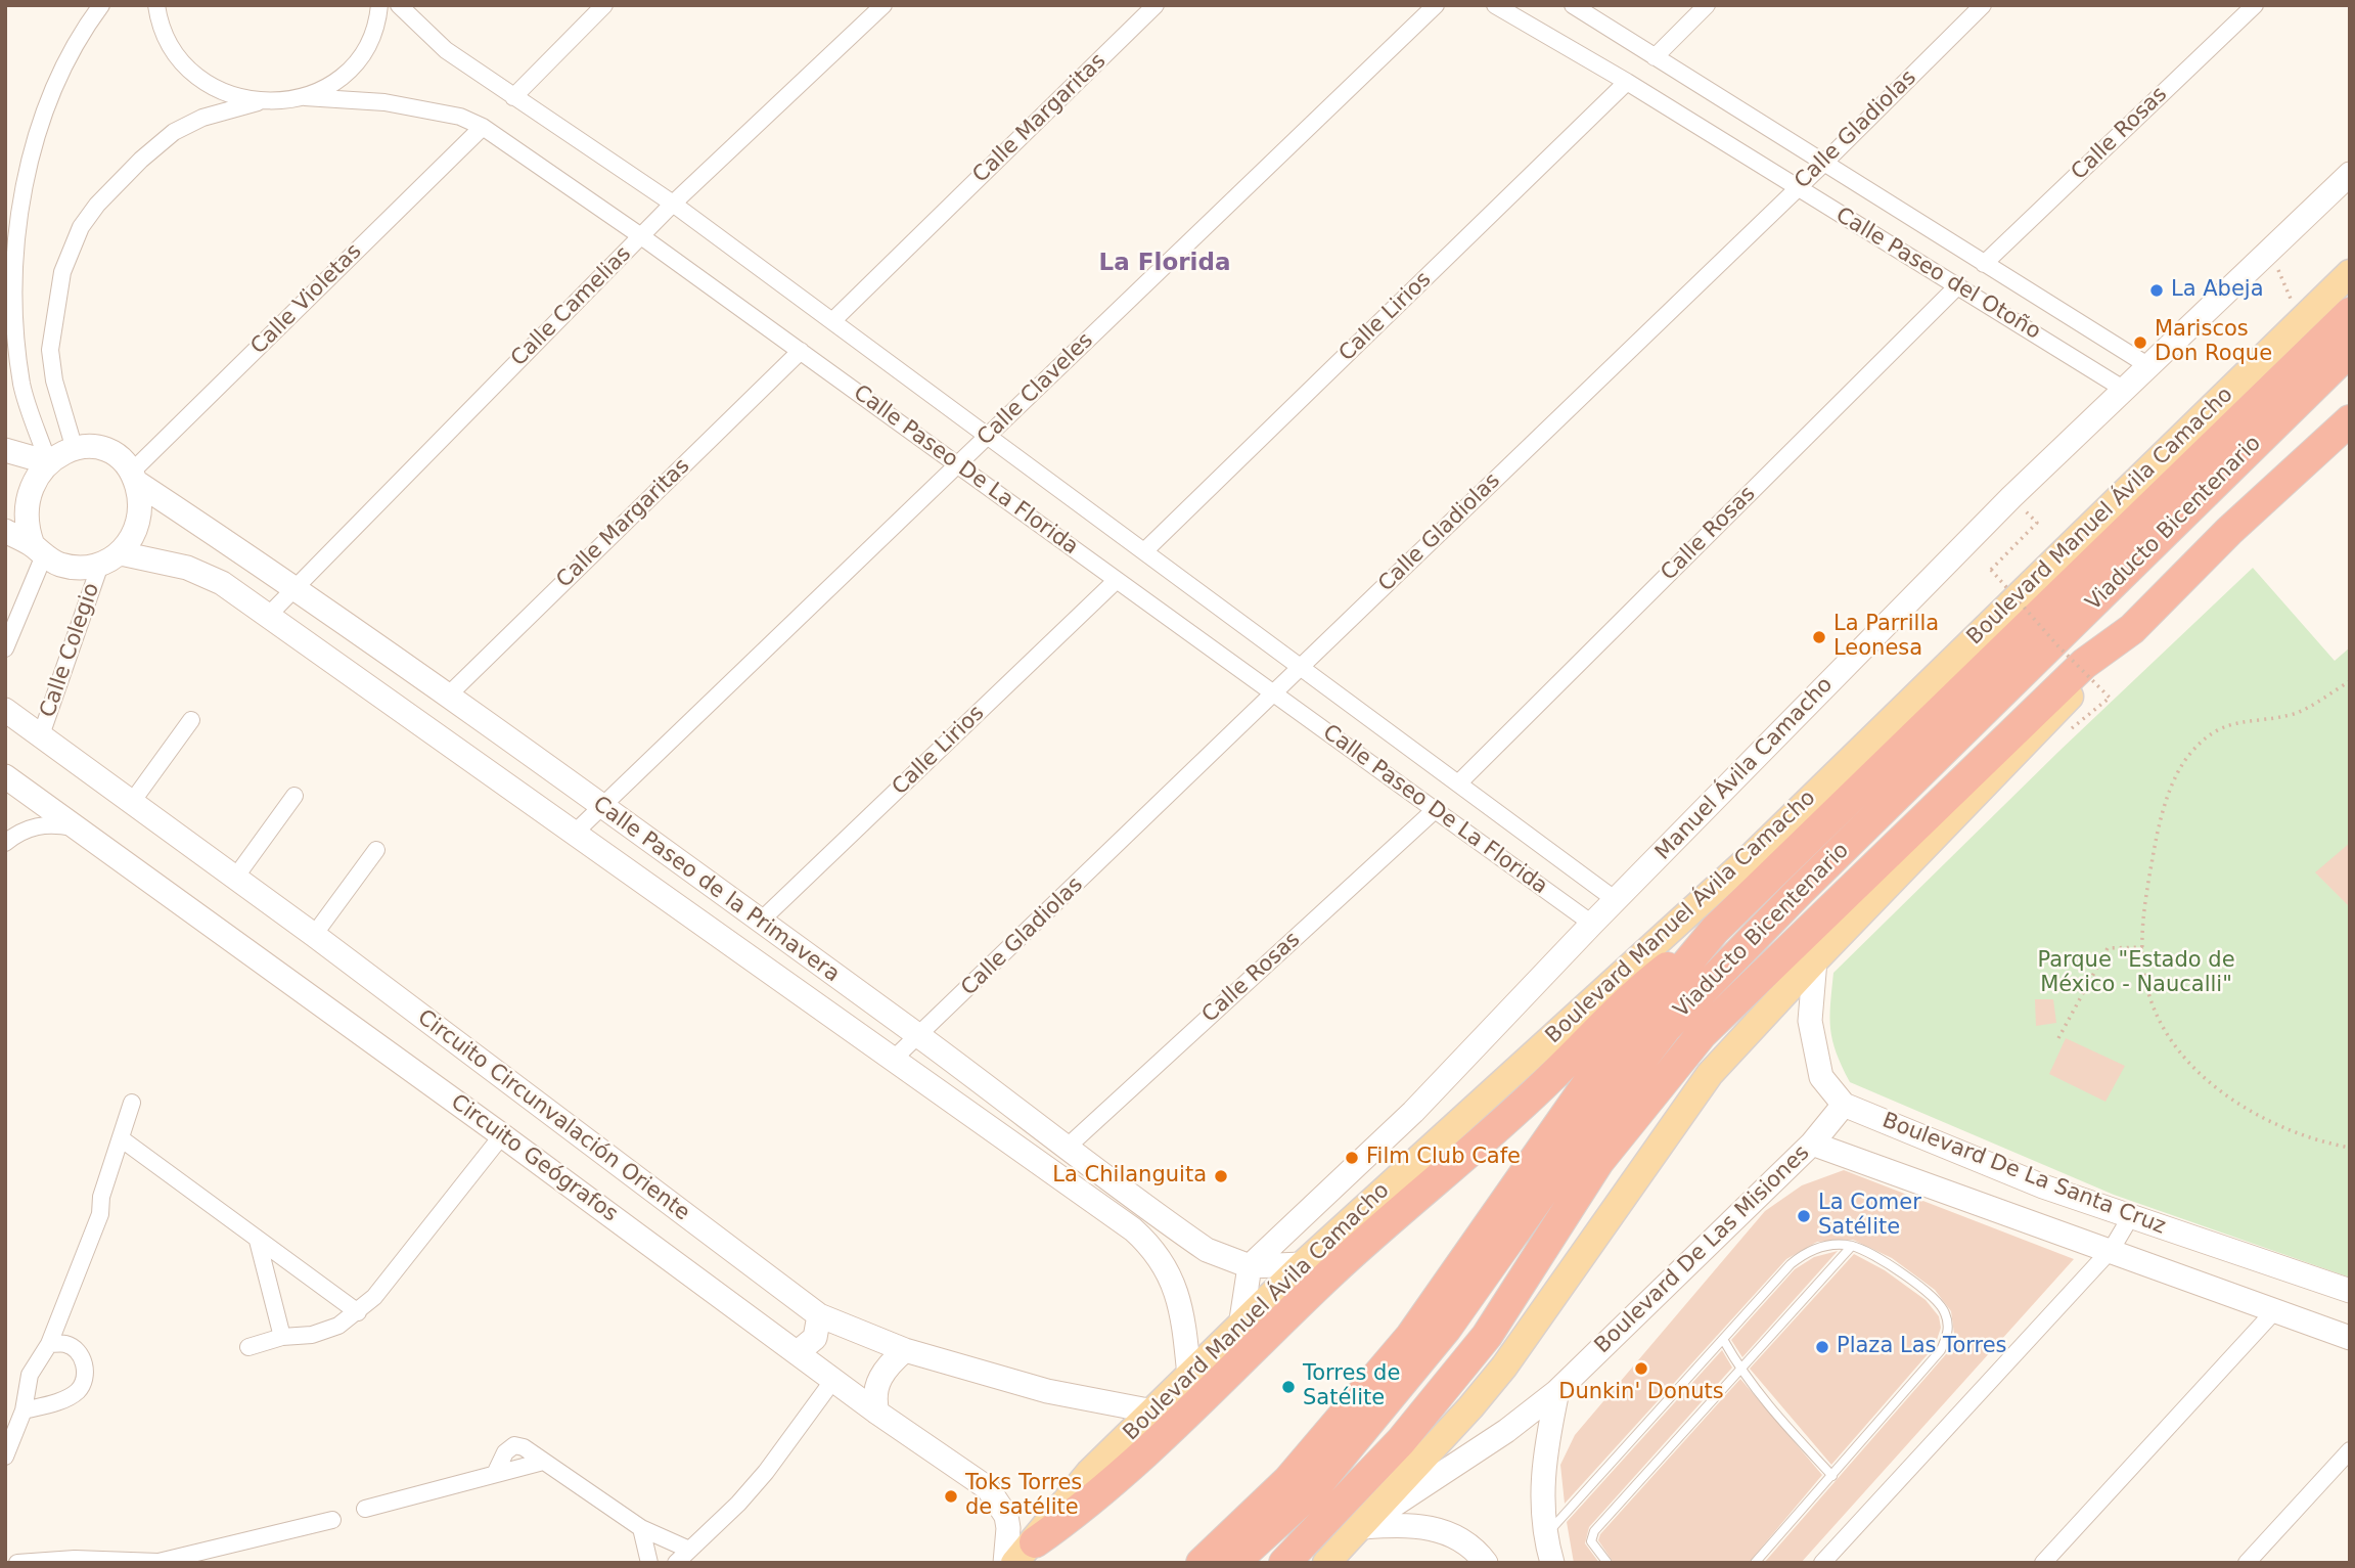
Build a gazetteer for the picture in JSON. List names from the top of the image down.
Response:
{
  "streets": {
    "highway": ["Boulevard Manuel Ávila Camacho", "Viaducto Bicentenario"],
    "street": [
      "Calle Margaritas",
      "Calle Gladiolas",
      "Calle Rosas",
      "Calle Paseo del Otoño",
      "Calle Violetas",
      "Calle Camelias",
      "Calle Lirios",
      "Calle Claveles",
      "Calle Paseo De La Florida",
      "Calle Colegio",
      "Manuel Ávila Camacho",
      "Calle Paseo de la Primavera",
      "Circuito Circunvalación Oriente",
      "Circuito Geógrafos",
      "Boulevard De La Santa Cruz",
      "Boulevard De Las Misiones"
    ]
  },
  "crossings": [
    ["Calle Margaritas", "Calle Paseo De La Florida"],
    ["Calle Margaritas", "Calle Paseo de la Primavera"],
    ["Calle Gladiolas", "Calle Paseo del Otoño"],
    ["Calle Gladiolas", "Calle Paseo De La Florida"],
    ["Calle Gladiolas", "Calle Paseo de la Primavera"],
    ["Calle Rosas", "Calle Paseo del Otoño"],
    ["Calle Rosas", "Calle Paseo De La Florida"],
    ["Calle Rosas", "Calle Paseo de la Primavera"],
    ["Calle Paseo del Otoño", "Calle Lirios"],
    ["Calle Paseo del Otoño", "Manuel Ávila Camacho"],
    ["Calle Violetas", "Calle Paseo De La Florida"],
    ["Calle Violetas", "Calle Colegio"],
    ["Calle Violetas", "Calle Paseo de la Primavera"],
    ["Calle Camelias", "Calle Paseo De La Florida"],
    ["Calle Camelias", "Calle Paseo de la Primavera"],
    ["Calle Lirios", "Calle Paseo De La Florida"],
    ["Calle Lirios", "Calle Paseo de la Primavera"],
    ["Calle Claveles", "Calle Paseo De La Florida"],
    ["Calle Claveles", "Calle Paseo de la Primavera"],
    ["Calle Paseo De La Florida", "Manuel Ávila Camacho"],
    ["Boulevard Manuel Ávila Camacho", "Calle Paseo de la Primavera"],
    ["Boulevard Manuel Ávila Camacho", "Circuito Circunvalación Oriente"],
    ["Calle Colegio", "Calle Paseo de la Primavera"],
    ["Calle Colegio", "Circuito Circunvalación Oriente"],
    ["Manuel Ávila Camacho", "Calle Paseo de la Primavera"],
    ["Boulevard De La Santa Cruz", "Boulevard De Las Misiones"]
  ],
  "districts": ["La Florida"],
  "parks": ["Parque \"Estado de México - Naucalli\""],
  "places": [
    "La Abeja",
    "Mariscos Don Roque",
    "La Parrilla Leonesa",
    "Film Club Cafe",
    "La Chilanguita",
    "La Comer Satélite",
    "Plaza Las Torres",
    "Dunkin' Donuts",
    "Torres de Satélite",
    "Toks Torres de satélite"
  ]
}
